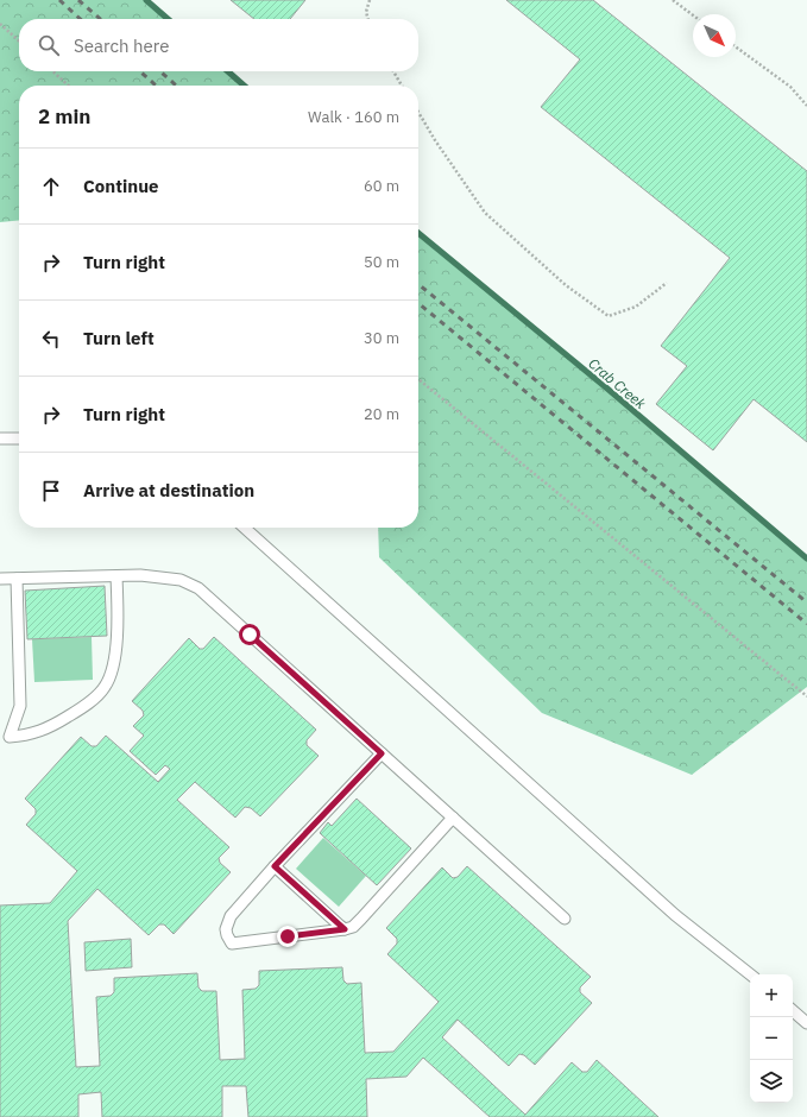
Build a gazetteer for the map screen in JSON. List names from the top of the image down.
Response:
{
  "water": ["Crab Creek"],
  "north": "bottom right",
  "page": {
    "search": "Search here",
    "heading": ["2 min", "Walk · 160 m"],
    "list": [
      ["Continue", "60 m"],
      ["Turn right", "50 m"],
      ["Turn left", "30 m"],
      ["Turn right", "20 m"],
      "Arrive at destination"
    ],
    "map_buttons": ["+", "−"]
  }
}
